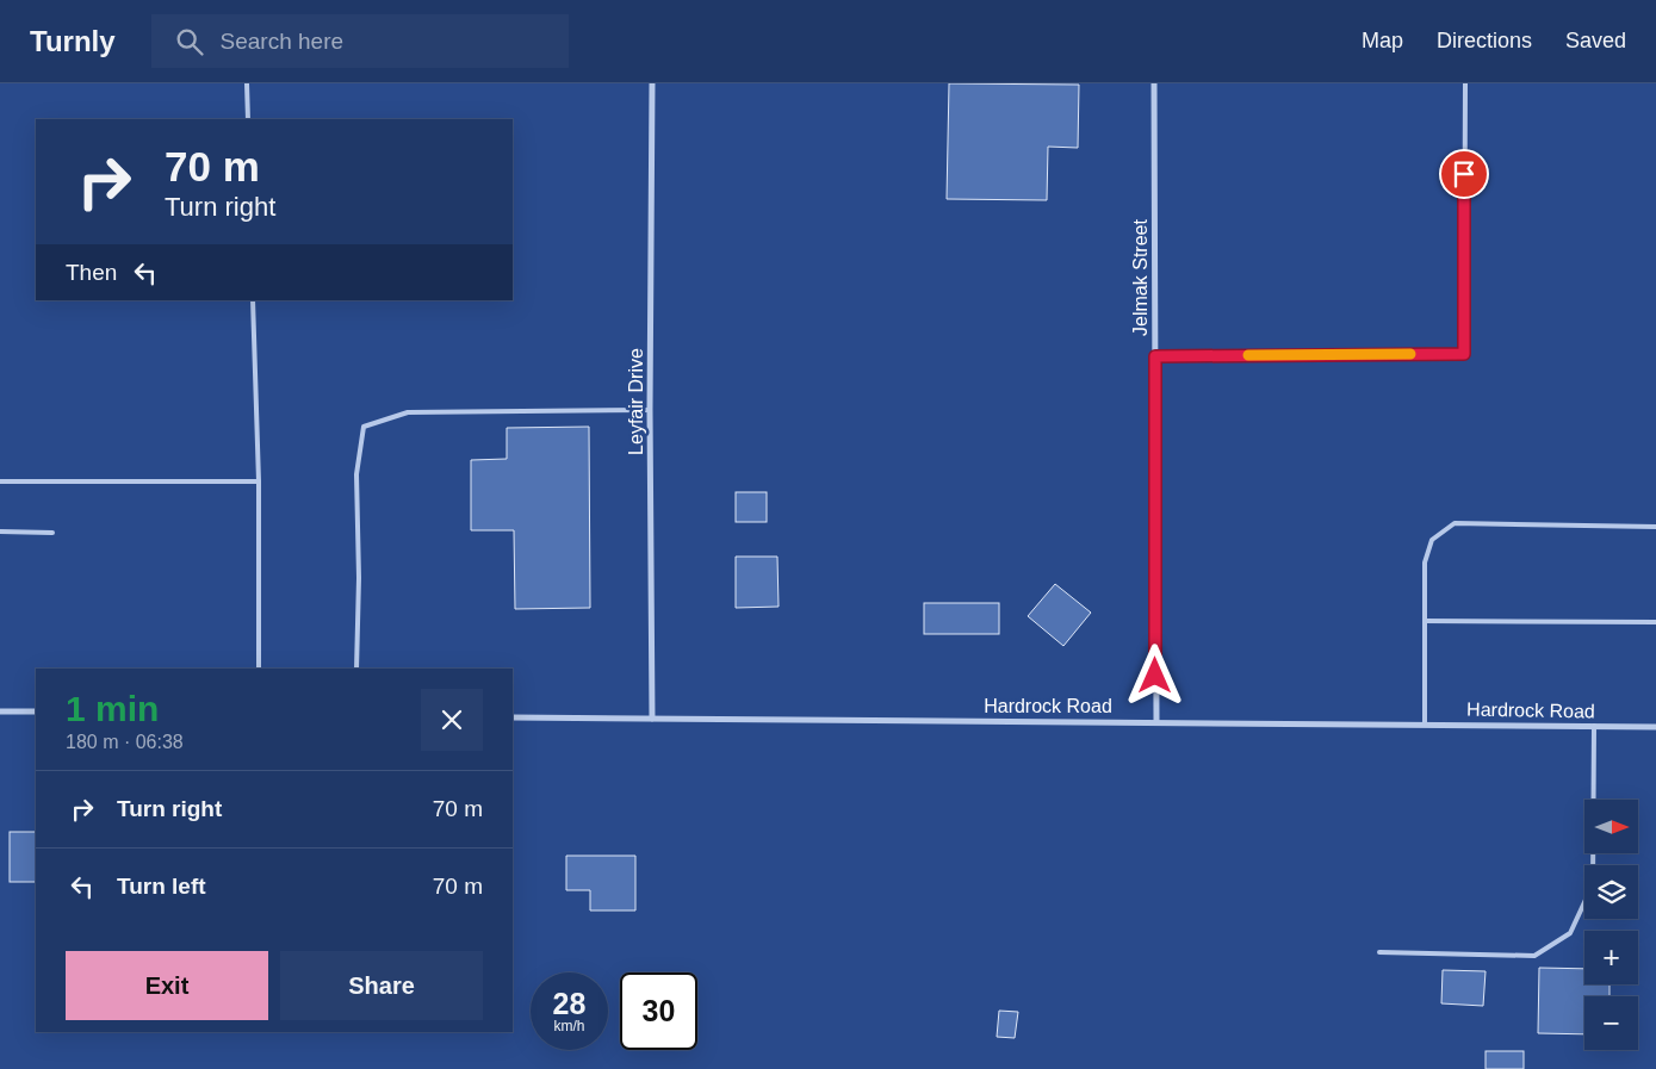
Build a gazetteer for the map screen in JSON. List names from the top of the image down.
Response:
{
  "streets": {
    "street": ["Jelmak Street", "Leyfair Drive", "Hardrock Road"]
  },
  "crossings": [
    ["Jelmak Street", "Hardrock Road"],
    ["Leyfair Drive", "Hardrock Road"]
  ],
  "north": "right",
  "page": {
    "header": "Turnly",
    "search": "Search here",
    "nav": ["Map", "Directions", "Saved"],
    "turn": ["70 m", "Turn right"],
    "then": "Then",
    "heading": ["1 min", "180 m · 06:38"],
    "list": [
      {
        "name": "Turn right",
        "value": "70 m"
      },
      {
        "name": "Turn left",
        "value": "70 m"
      }
    ],
    "map_buttons": ["+", "−"],
    "buttons": ["Exit", "Share"],
    "speed": "28 km/h",
    "limit": "30"
  }
}
